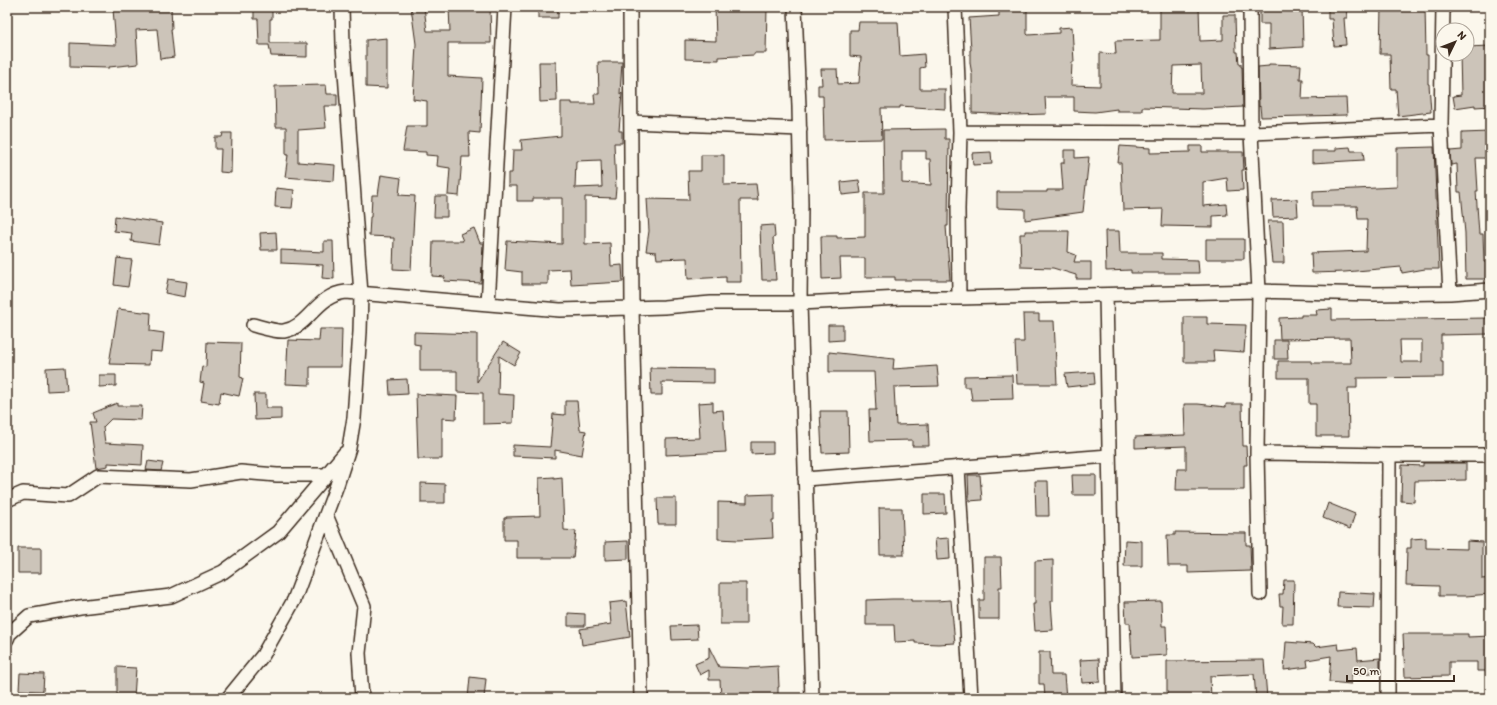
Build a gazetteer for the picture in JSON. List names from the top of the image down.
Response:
{
  "scale_bar": "50 m",
  "north": "top right"
}
